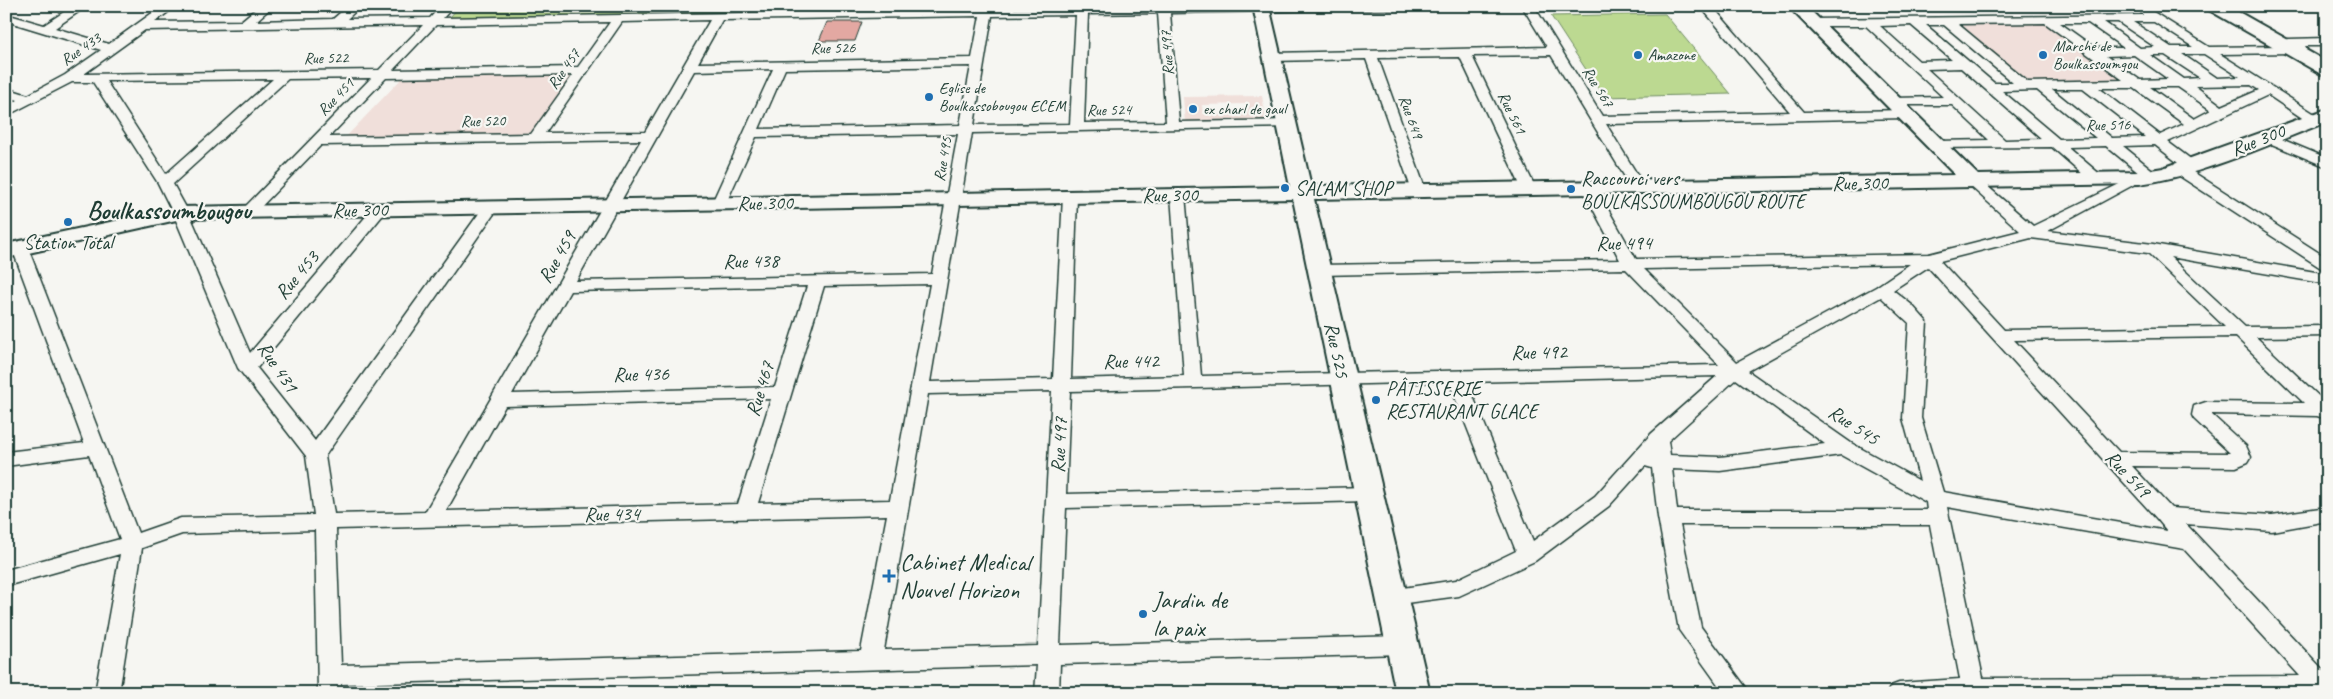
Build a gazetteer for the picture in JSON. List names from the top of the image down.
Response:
{
  "streets": {
    "street": [
      "Rue 526",
      "Rue 433",
      "Rue 497",
      "Rue 522",
      "Rue 457",
      "Rue 567",
      "Rue 451",
      "Rue 524",
      "Rue 561",
      "Rue 649",
      "Rue 520",
      "Rue 516",
      "Rue 300",
      "Rue 495",
      "Rue 494",
      "Rue 459",
      "Rue 438",
      "Rue 453",
      "Rue 525",
      "Rue 492",
      "Rue 442",
      "Rue 431",
      "Rue 436",
      "Rue 467",
      "Rue 545",
      "Rue 549",
      "Rue 434"
    ]
  },
  "crossings": [
    ["Rue 526", "Rue 495"],
    ["Rue 526", "Rue 459"],
    ["Rue 433", "Rue 522"],
    ["Rue 497", "Rue 524"],
    ["Rue 497", "Rue 300"],
    ["Rue 497", "Rue 442"],
    ["Rue 522", "Rue 457"],
    ["Rue 522", "Rue 451"],
    ["Rue 522", "Rue 431"],
    ["Rue 457", "Rue 520"],
    ["Rue 567", "Rue 300"],
    ["Rue 451", "Rue 520"],
    ["Rue 451", "Rue 300"],
    ["Rue 524", "Rue 495"],
    ["Rue 524", "Rue 525"],
    ["Rue 561", "Rue 300"],
    ["Rue 649", "Rue 300"],
    ["Rue 520", "Rue 459"],
    ["Rue 300", "Rue 495"],
    ["Rue 300", "Rue 459"],
    ["Rue 300", "Rue 453"],
    ["Rue 300", "Rue 525"],
    ["Rue 300", "Rue 431"],
    ["Rue 300", "Rue 545"],
    ["Rue 495", "Rue 438"],
    ["Rue 495", "Rue 442"],
    ["Rue 495", "Rue 434"],
    ["Rue 494", "Rue 525"],
    ["Rue 494", "Rue 545"],
    ["Rue 494", "Rue 549"],
    ["Rue 459", "Rue 438"],
    ["Rue 459", "Rue 436"],
    ["Rue 459", "Rue 434"],
    ["Rue 438", "Rue 467"],
    ["Rue 453", "Rue 431"],
    ["Rue 525", "Rue 492"],
    ["Rue 525", "Rue 442"],
    ["Rue 492", "Rue 442"],
    ["Rue 492", "Rue 545"],
    ["Rue 436", "Rue 467"],
    ["Rue 467", "Rue 434"],
    ["Rue 545", "Rue 549"]
  ],
  "districts": ["Boulkassoumbougou"],
  "places": {
    "other": [
      "Amazone",
      "Marché de Boulkassoumgou",
      "Eglise de Boulkassobougou ECEM",
      "ex charl de gaul",
      "SALAM SHOP",
      "Raccourci vers BOULKASSOUMBOUGOU ROUTE",
      "Station Total",
      "PÂTISSERIE RESTAURANT GLACE",
      "Jardin de la paix"
    ],
    "health": ["Cabinet Medical Nouvel Horizon"]
  }
}
